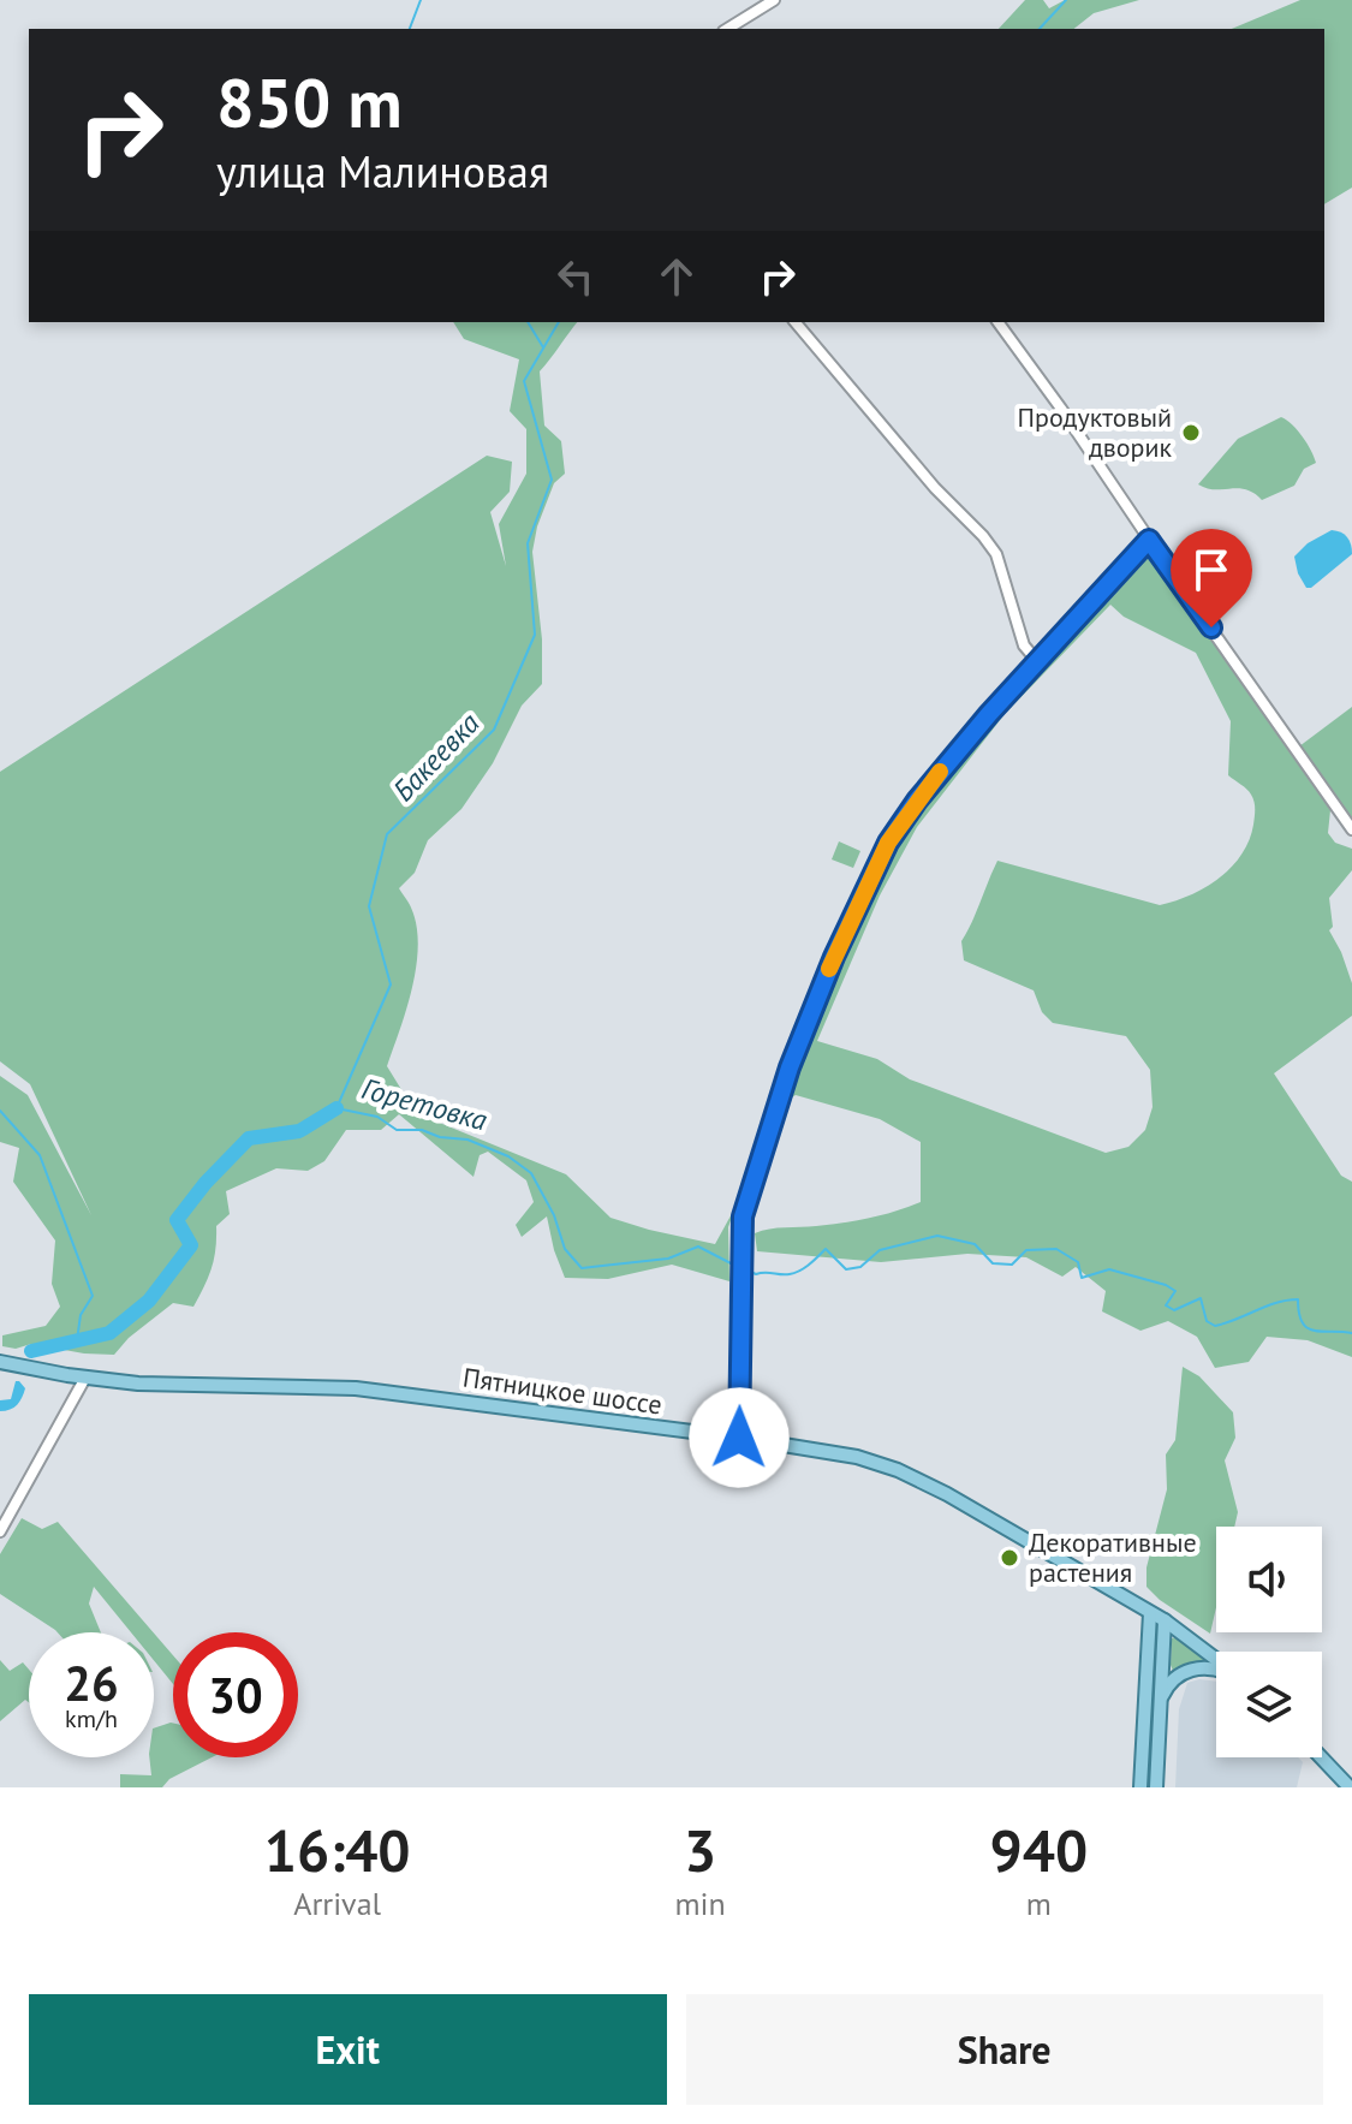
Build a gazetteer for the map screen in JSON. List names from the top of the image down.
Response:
{
  "streets": {
    "main road": ["Пятницкое шоссе"]
  },
  "water": ["Бакеевка", "Горетовка"],
  "places": ["Продуктовый дворик", "Декоративные растения"],
  "page": {
    "turn": ["850 m", "улица Малиновая"],
    "speed": "26 km/h",
    "limit": "30",
    "eta": [
      "16:40",
      "Arrival",
      "3",
      "min",
      "940",
      "m"
    ],
    "buttons": ["Exit", "Share"]
  }
}
